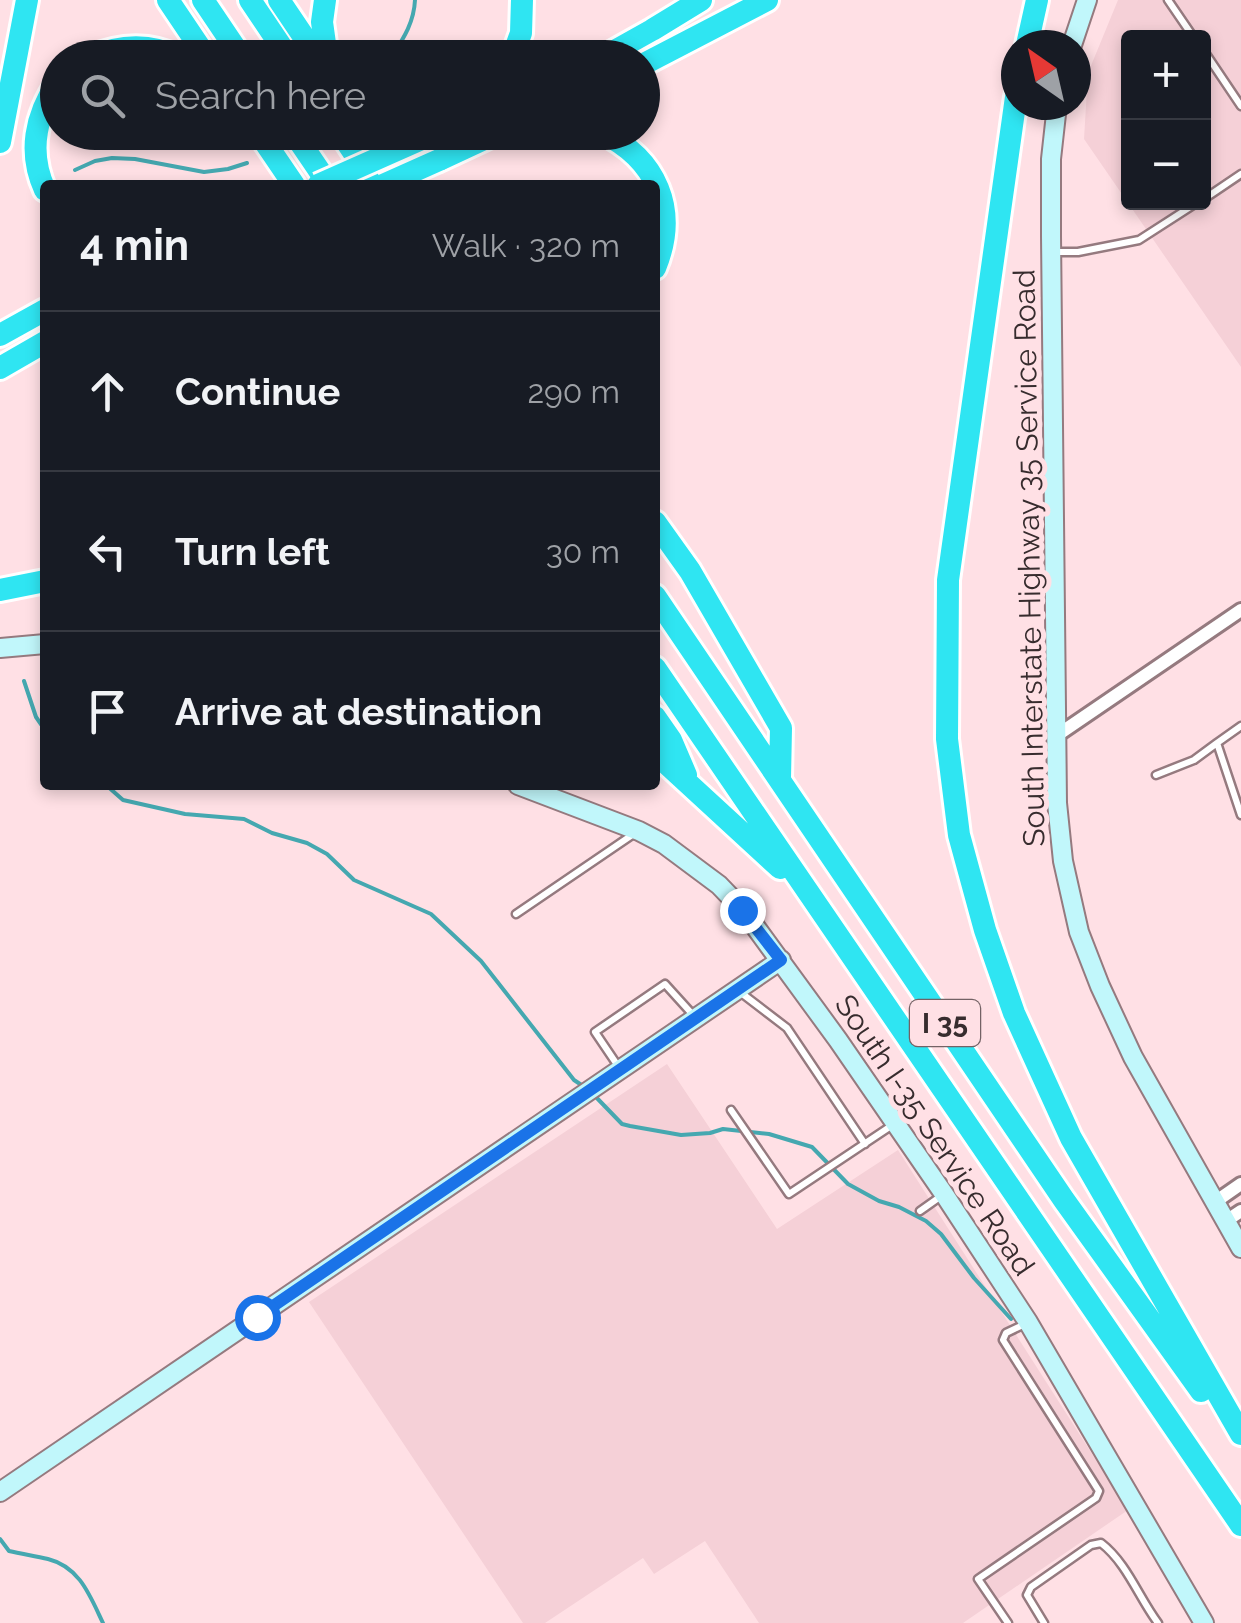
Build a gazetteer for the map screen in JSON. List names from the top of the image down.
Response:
{
  "streets": {
    "highway": ["I 35"],
    "street": ["South Interstate Highway 35 Service Road", "South I-35 Service Road"]
  },
  "north": "top left",
  "page": {
    "map_buttons": ["+", "−"],
    "search": "Search here",
    "heading": ["4 min", "Walk · 320 m"],
    "list": [
      ["Continue", "290 m"],
      ["Turn left", "30 m"],
      "Arrive at destination"
    ]
  }
}
